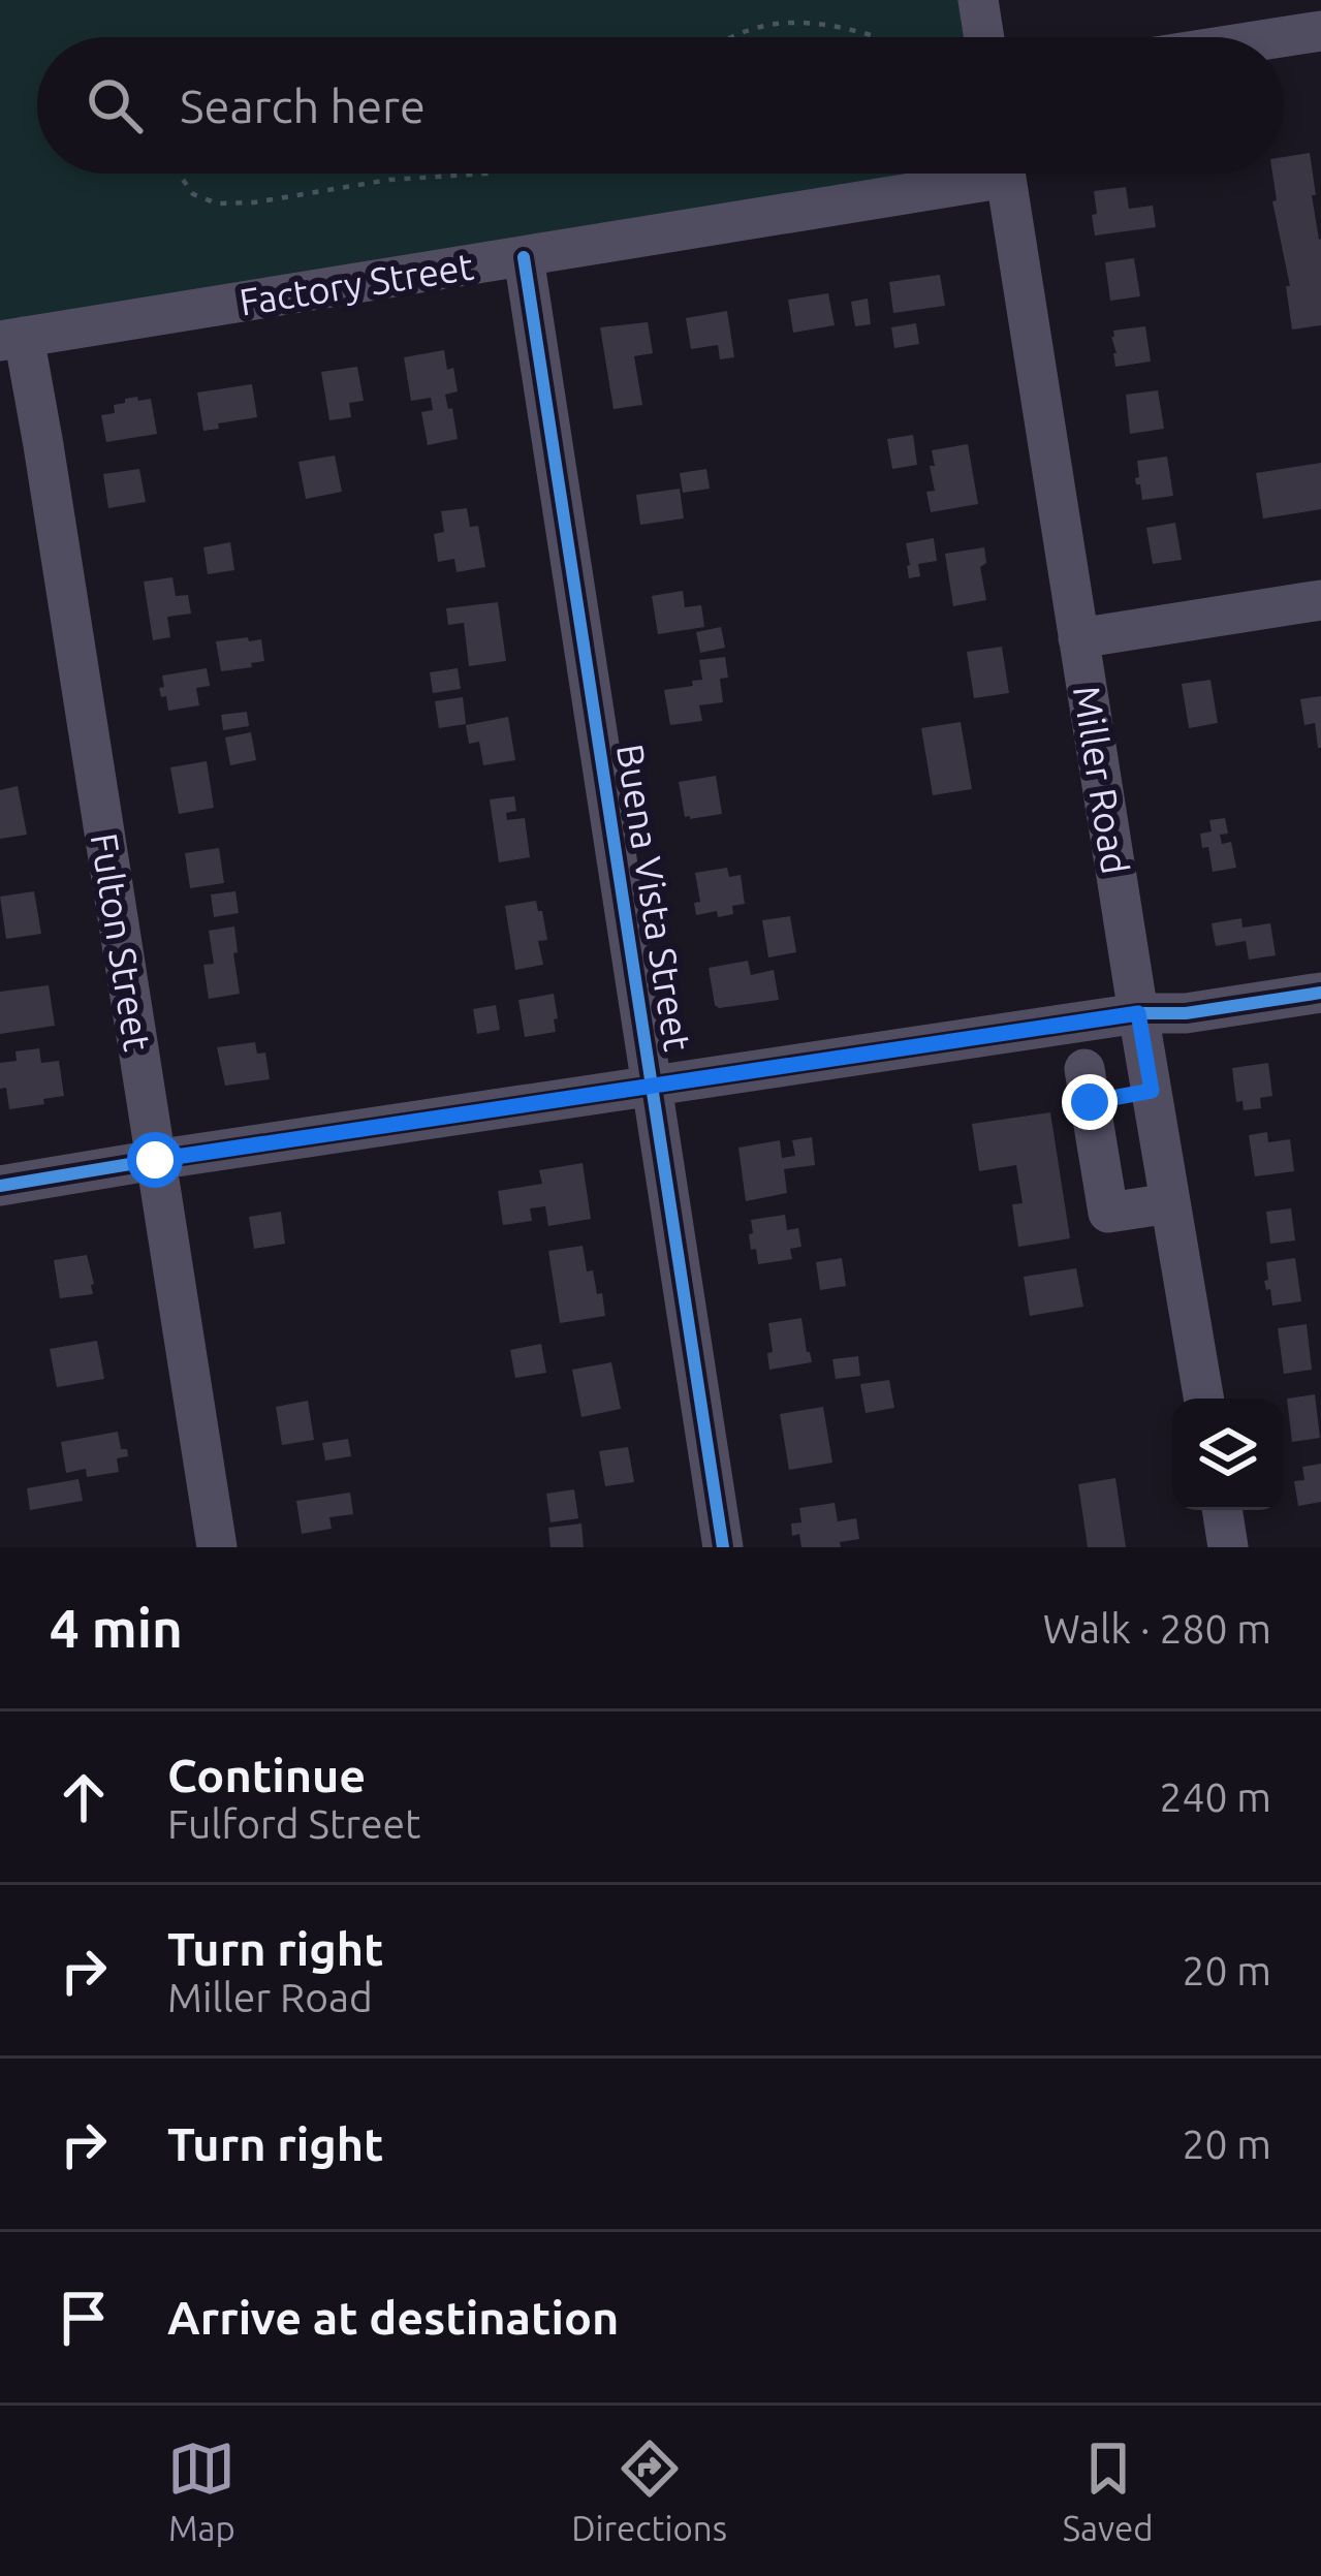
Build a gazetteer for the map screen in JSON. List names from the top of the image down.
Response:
{
  "streets": {
    "street": [
      "Factory Street",
      "Miller Road",
      "Buena Vista Street",
      "Fulton Street"
    ]
  },
  "crossings": [
    ["Factory Street", "Buena Vista Street"],
    ["Factory Street", "Fulton Street"]
  ],
  "page": {
    "search": "Search here",
    "heading": ["4 min", "Walk · 280 m"],
    "list": [
      ["Continue", "Fulford Street", "240 m"],
      ["Turn right", "Miller Road", "20 m"],
      ["Turn right", "20 m"],
      "Arrive at destination"
    ],
    "nav": ["Map", "Directions", "Saved"]
  }
}
